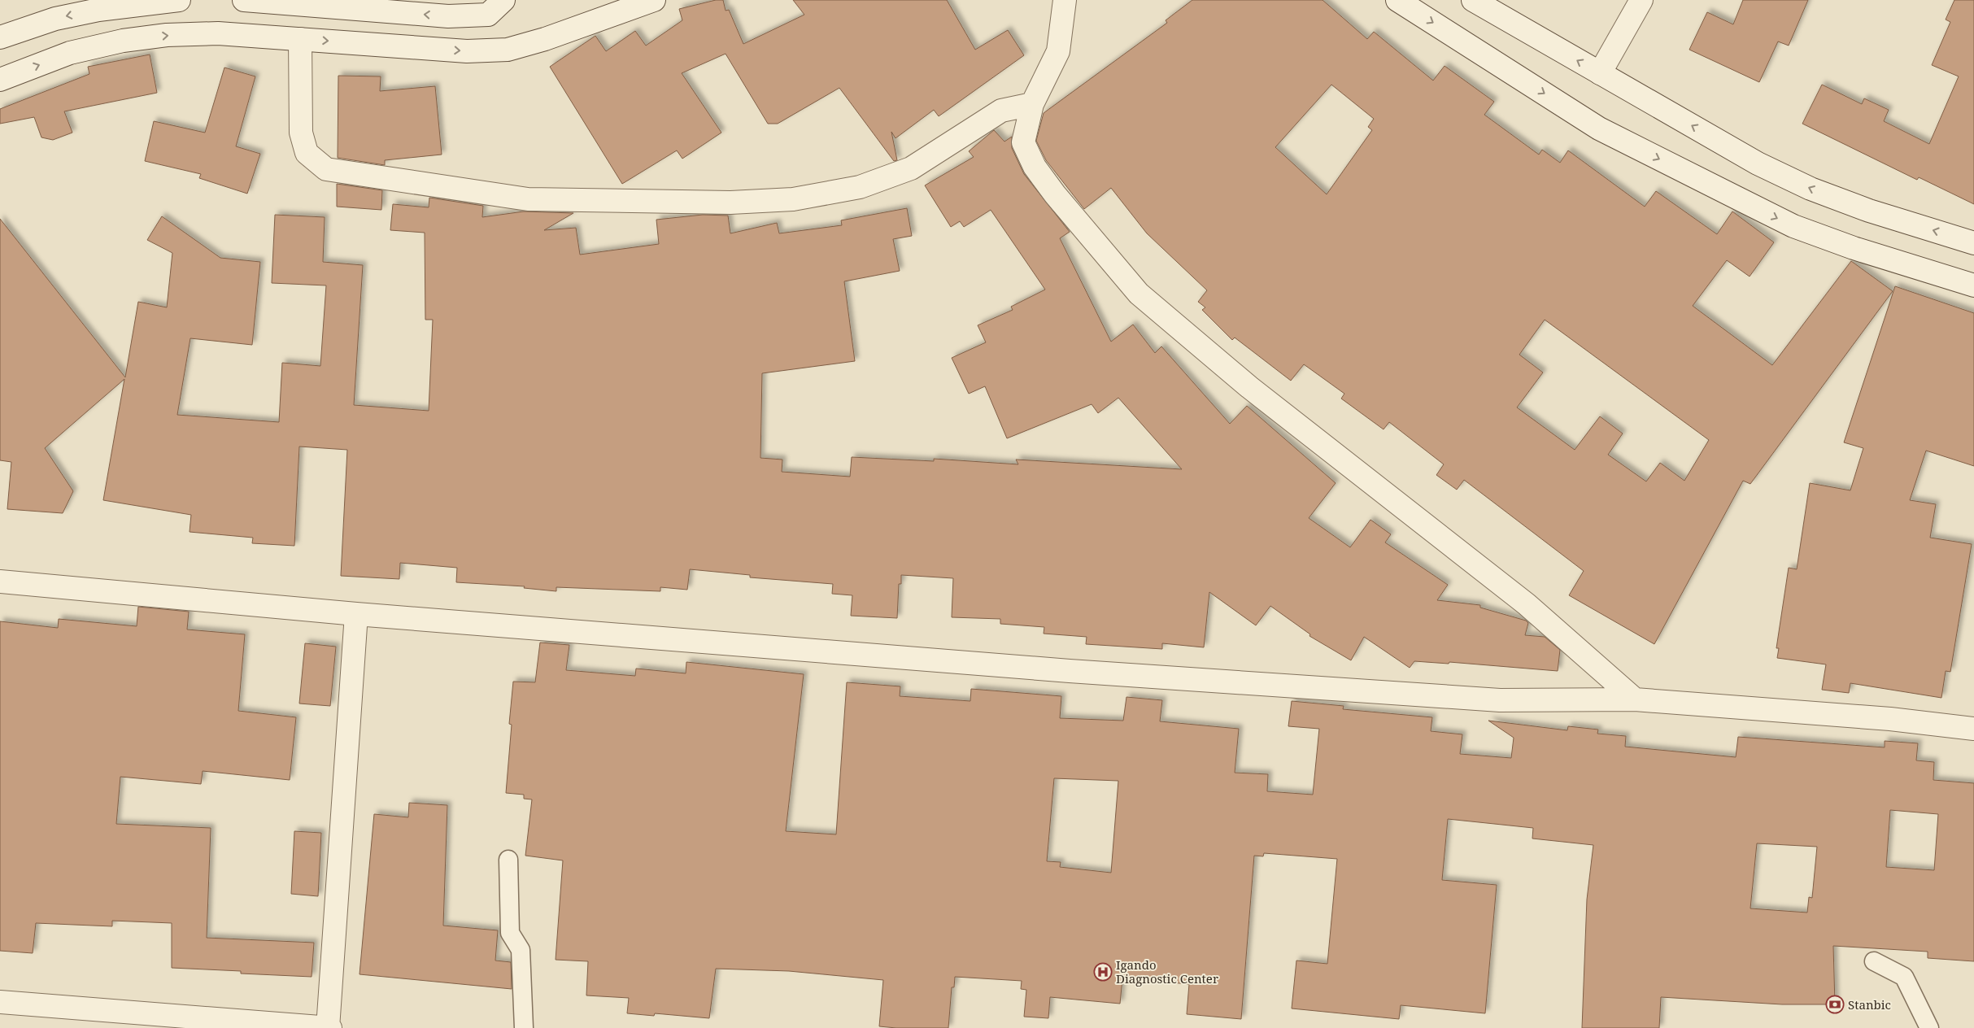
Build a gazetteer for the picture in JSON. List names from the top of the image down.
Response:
{
  "places": {
    "hospital": ["Igando Diagnostic Center"],
    "bank": ["Stanbic"]
  }
}
